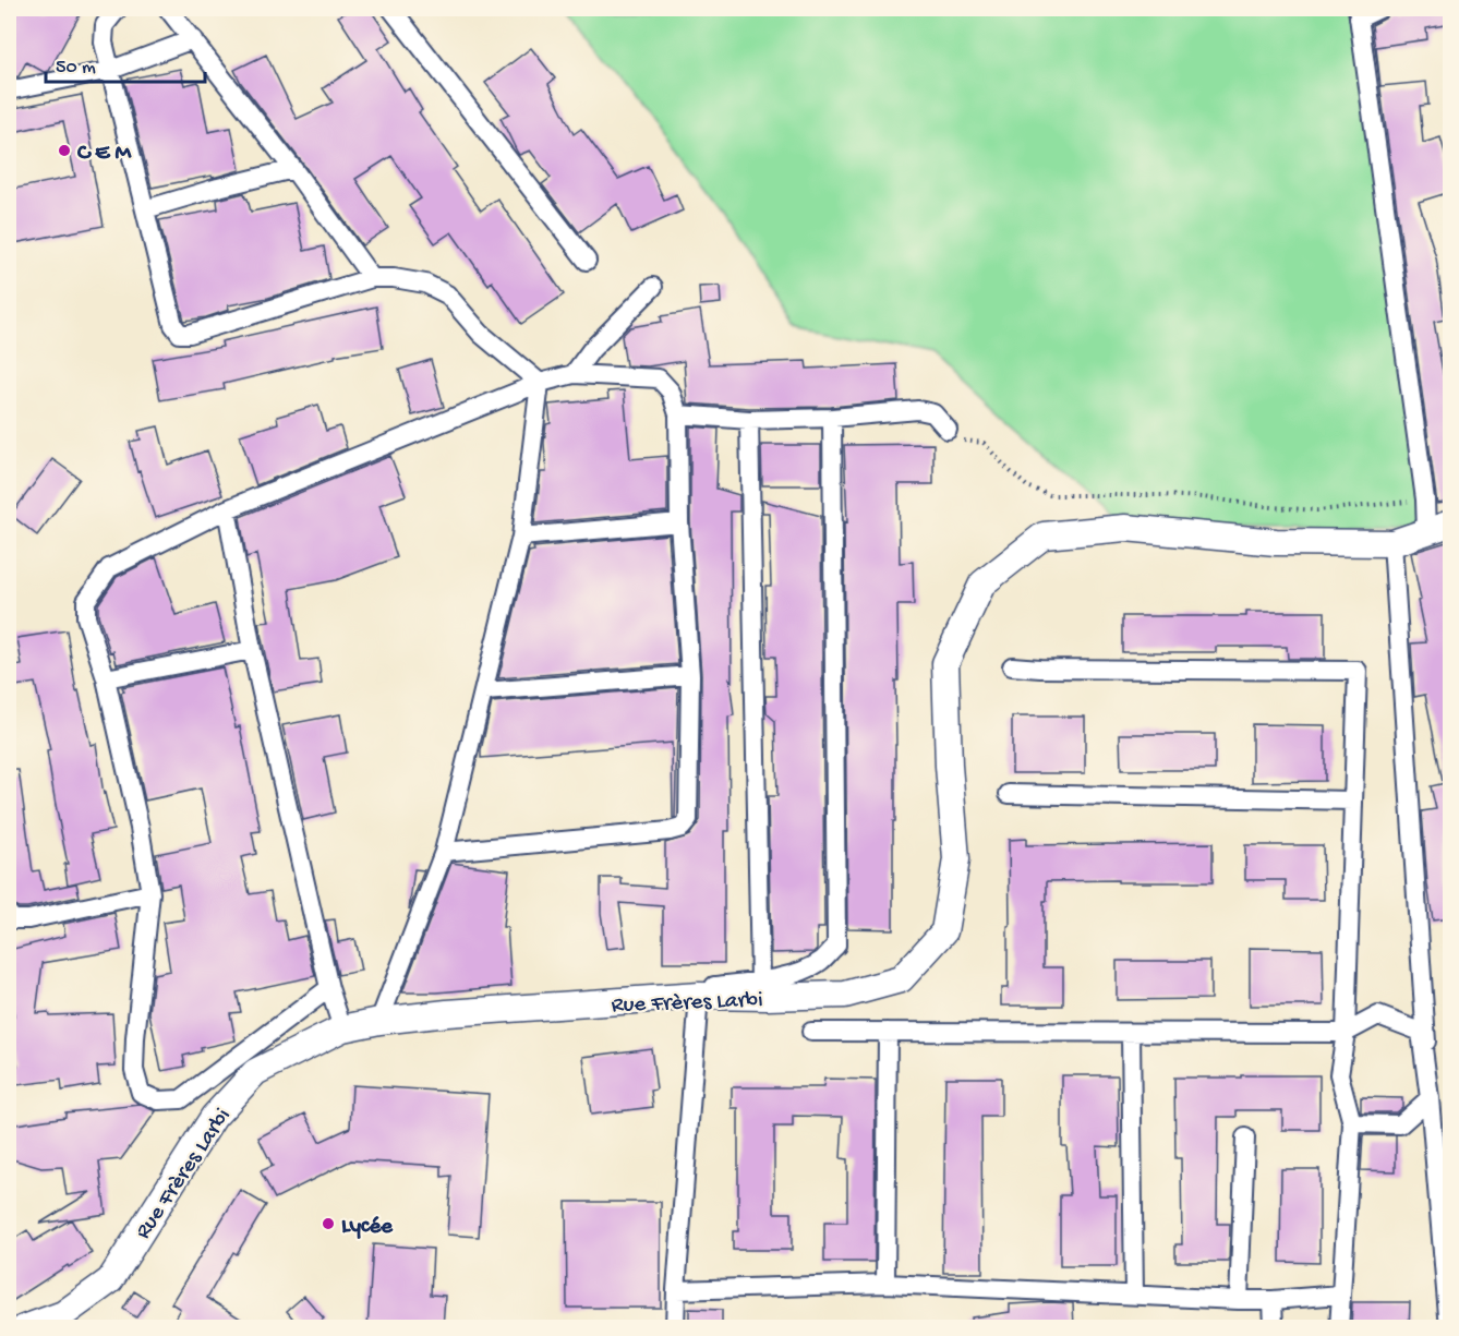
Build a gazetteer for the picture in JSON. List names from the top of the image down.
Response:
{
  "streets": {
    "main road": ["Rue Frères Larbi"]
  },
  "places": ["C E M", "Lycée"],
  "scale_bar": "50 m"
}
